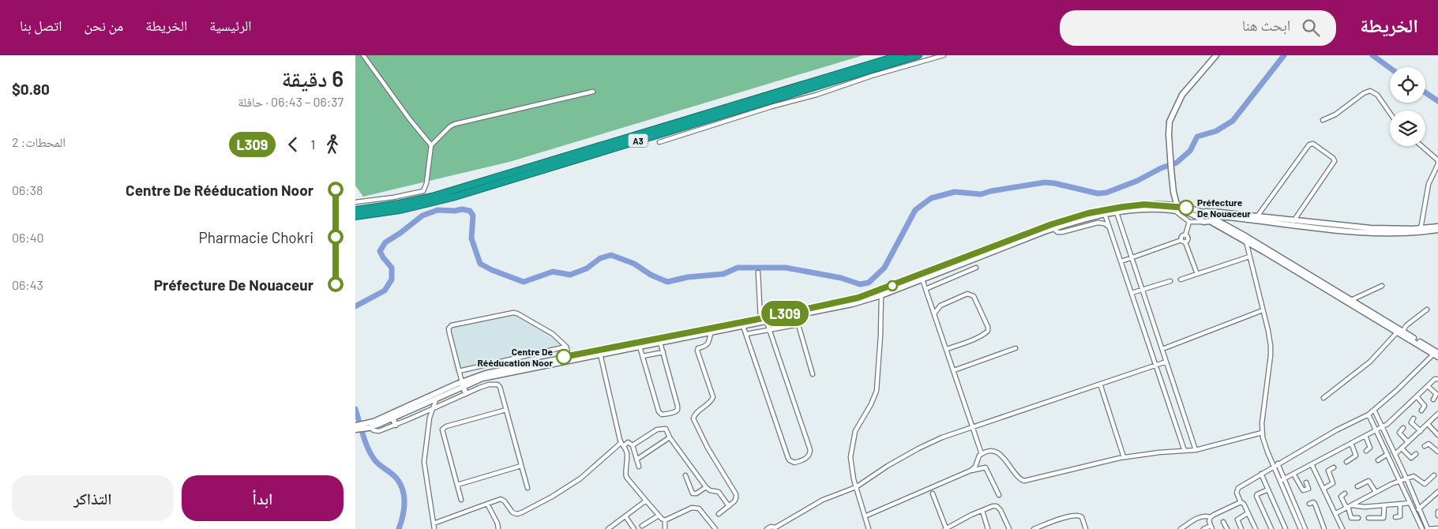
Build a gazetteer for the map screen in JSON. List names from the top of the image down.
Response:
{
  "streets": {
    "highway": ["A3"]
  },
  "places": ["Préfecture De Nouaceur", "Centre De Rééducation Noor"],
  "lines": ["bus line L309"],
  "page": {
    "header": "الخريطة",
    "search": "ابحث هنا",
    "nav": [
      "الرئيسية",
      "الخريطة",
      "من نحن",
      "اتصل بنا"
    ],
    "on_map": "L309",
    "heading": ["6 دقيقة", "06:37 – 06:43 · حافلة", "$0.80"],
    "legs": ["1", "L309", "المحطات: 2"],
    "list": [
      {
        "name": "Centre De Rééducation Noor",
        "value": "06:38"
      },
      {
        "name": "Pharmacie Chokri",
        "value": "06:40"
      },
      {
        "name": "Préfecture De Nouaceur",
        "value": "06:43"
      }
    ],
    "buttons": ["ابدأ", "التذاكر"]
  }
}
